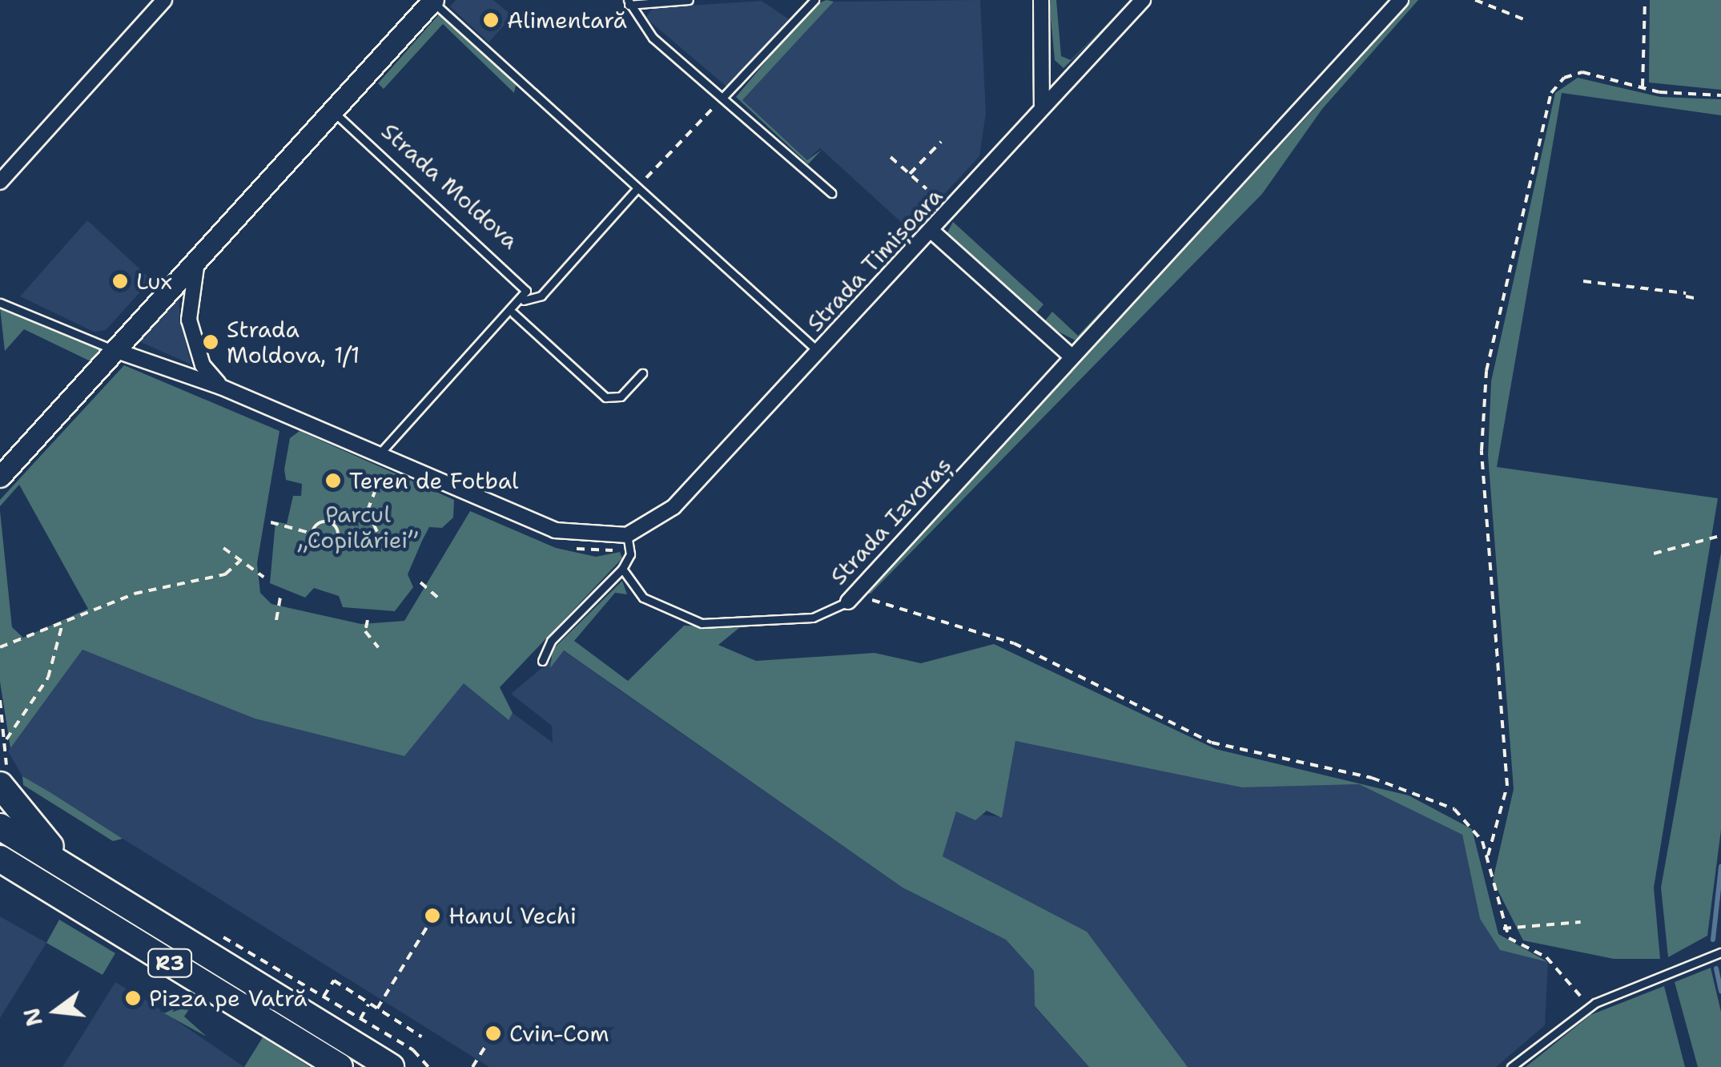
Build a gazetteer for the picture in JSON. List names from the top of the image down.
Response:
{
  "streets": {
    "highway": ["R3"],
    "street": ["Strada Timișoara", "Strada Izvoraș"],
    "lane": ["Strada Moldova"]
  },
  "parks": ["Parcul „Copilăriei”"],
  "places": [
    "Alimentară",
    "Lux",
    "Strada Moldova, 1/1",
    "Teren de Fotbal",
    "Hanul Vechi",
    "Pizza pe Vatră",
    "Cvin-Com"
  ],
  "north": "left"
}
